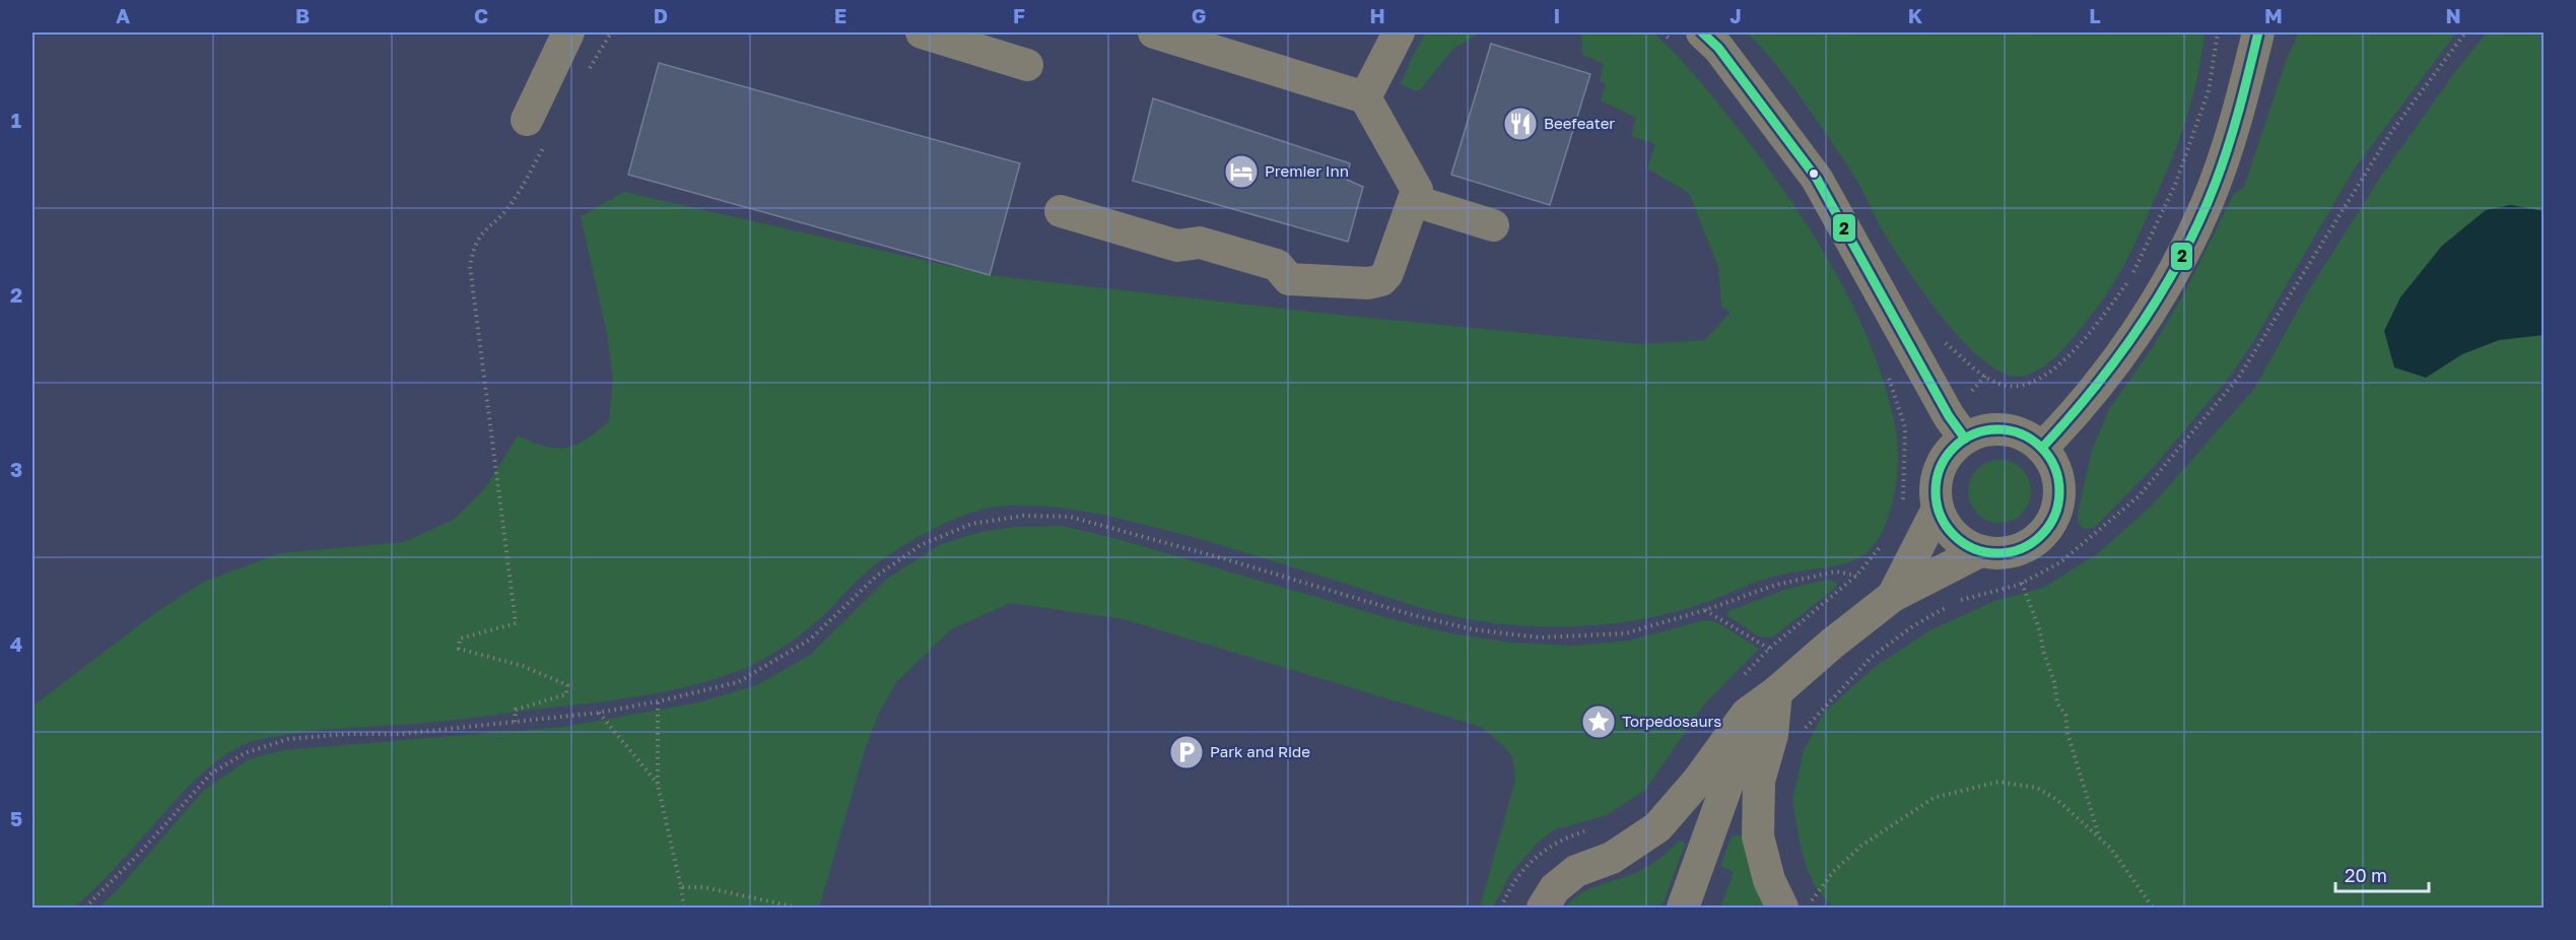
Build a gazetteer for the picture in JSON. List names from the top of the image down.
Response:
{
  "places": {
    "restaurant": ["Beefeater"],
    "hotel": ["Premier Inn"],
    "place": ["Torpedosaurs"],
    "parking": ["Park and Ride"]
  },
  "lines": ["transit line 2"],
  "scale_bar": "20 m",
  "grid": {
    "columns": [
      "A",
      "B",
      "C",
      "D",
      "E",
      "F",
      "G",
      "H",
      "I",
      "J",
      "K",
      "L",
      "M",
      "N"
    ],
    "rows": [
      "1",
      "2",
      "3",
      "4",
      "5"
    ]
  }
}
